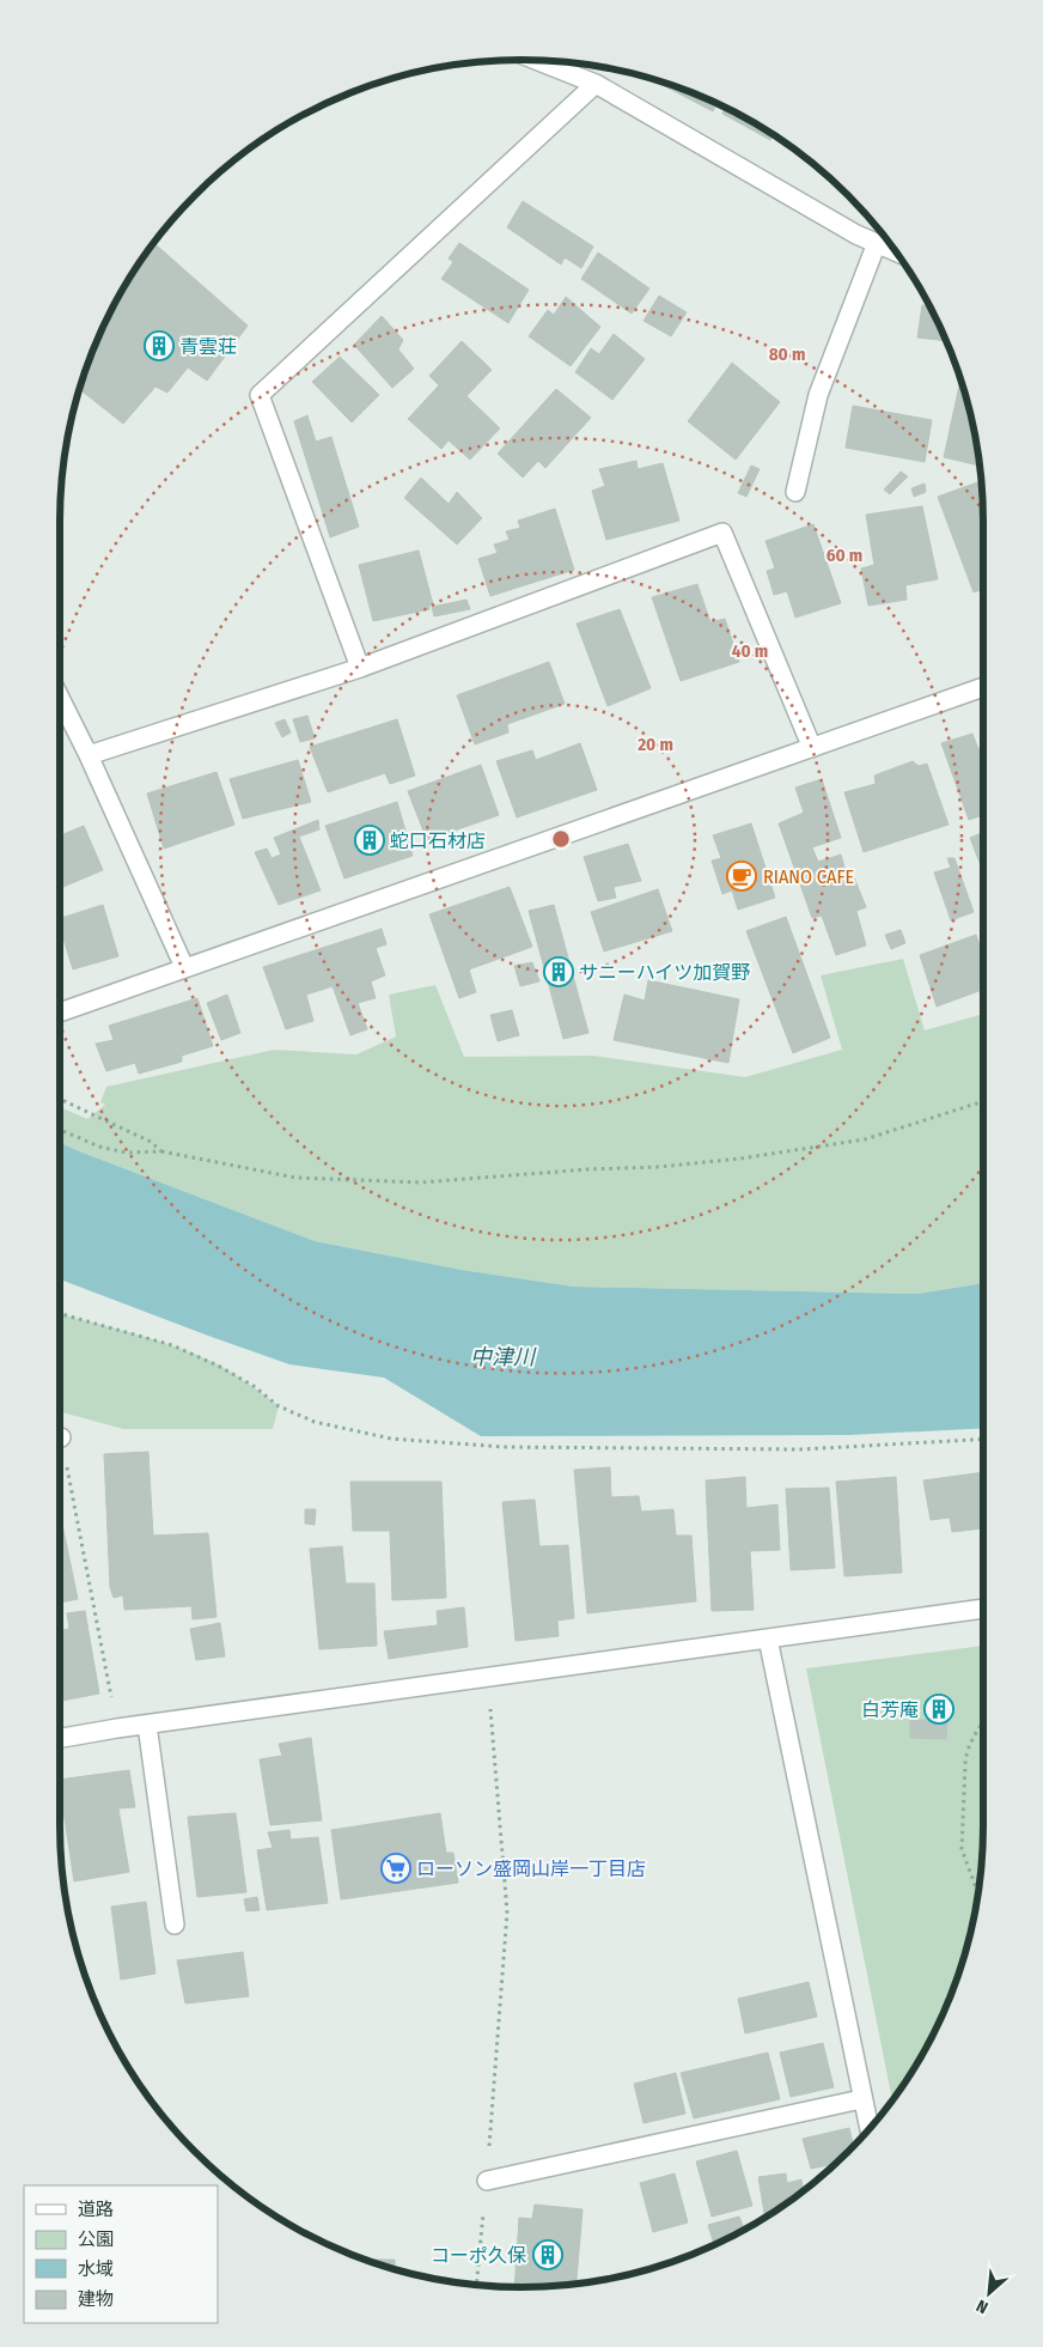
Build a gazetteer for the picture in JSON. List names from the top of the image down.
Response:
{
  "water": ["中津川"],
  "places": {
    "building": [
      "青雲荘",
      "蛇口石材店",
      "サニーハイツ加賀野",
      "白芳庵",
      "コーポ久保"
    ],
    "cafe": ["RIANO CAFE"],
    "supermarket": ["ローソン盛岡山岸一丁目店"]
  },
  "legend": [
    "道路",
    "公園",
    "水域",
    "建物"
  ],
  "north": "bottom left",
  "rings": [
    "80 m",
    "60 m",
    "40 m",
    "20 m"
  ]
}
